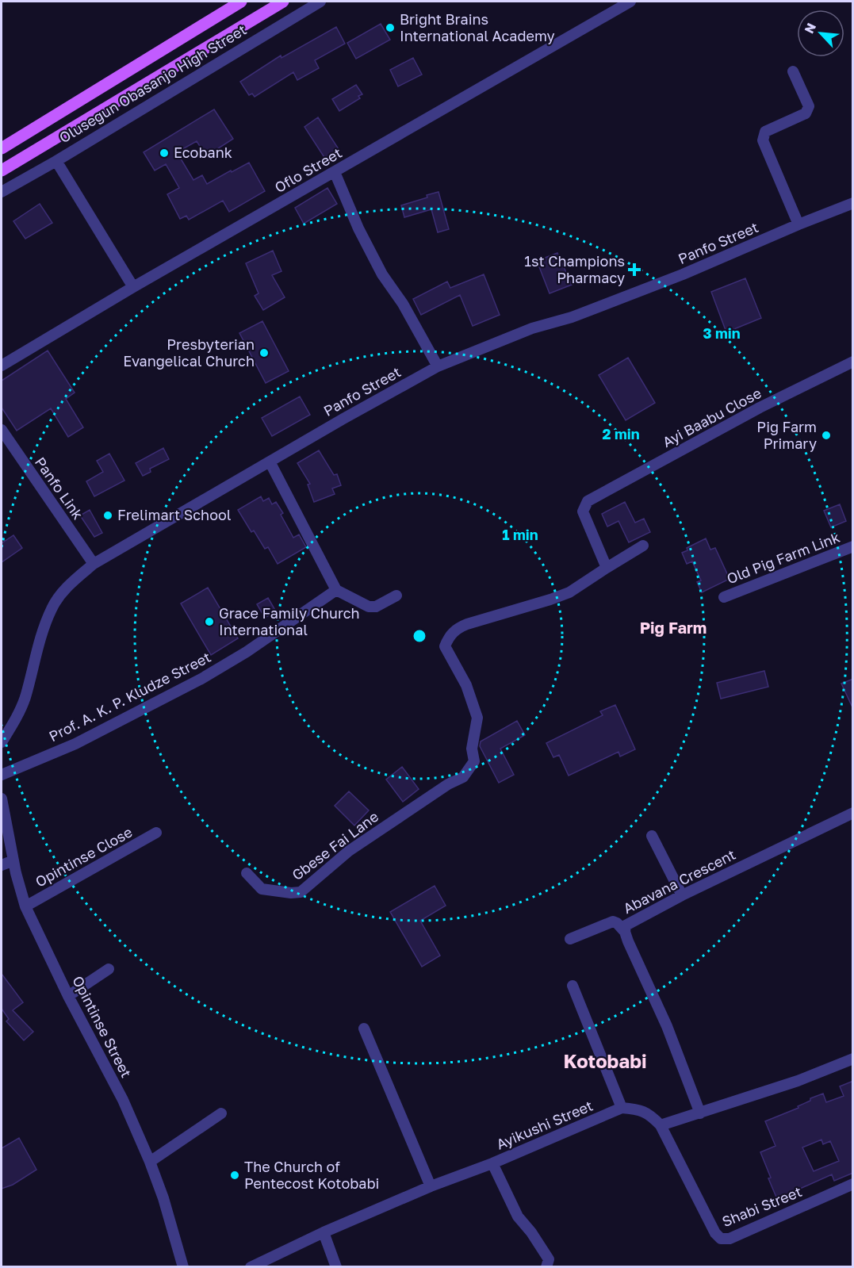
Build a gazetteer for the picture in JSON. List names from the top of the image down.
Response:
{
  "streets": {
    "main road": ["Olusegun Obasanjo High Street"],
    "street": [
      "Oflo Street",
      "Panfo Street",
      "Ayi Baabu Close",
      "Panfo Link",
      "Old Pig Farm Link",
      "Prof. A. K. P. Kludze Street",
      "Gbese Fai Lane",
      "Opintinse Close",
      "Abavana Crescent",
      "Opintinse Street",
      "Ayikushi Street",
      "Shabi Street"
    ]
  },
  "crossings": [
    ["Panfo Street", "Panfo Link"],
    ["Ayi Baabu Close", "Gbese Fai Lane"],
    ["Opintinse Close", "Opintinse Street"]
  ],
  "districts": ["Pig Farm", "Kotobabi"],
  "places": {
    "other": [
      "Bright Brains International Academy",
      "Ecobank",
      "Presbyterian Evangelical Church",
      "Pig Farm Primary",
      "Frelimart School",
      "Grace Family Church International",
      "The Church of Pentecost Kotobabi"
    ],
    "health": ["1st Champions Pharmacy"]
  },
  "north": "top left",
  "rings": ["3 min", "2 min", "1 min"]
}
